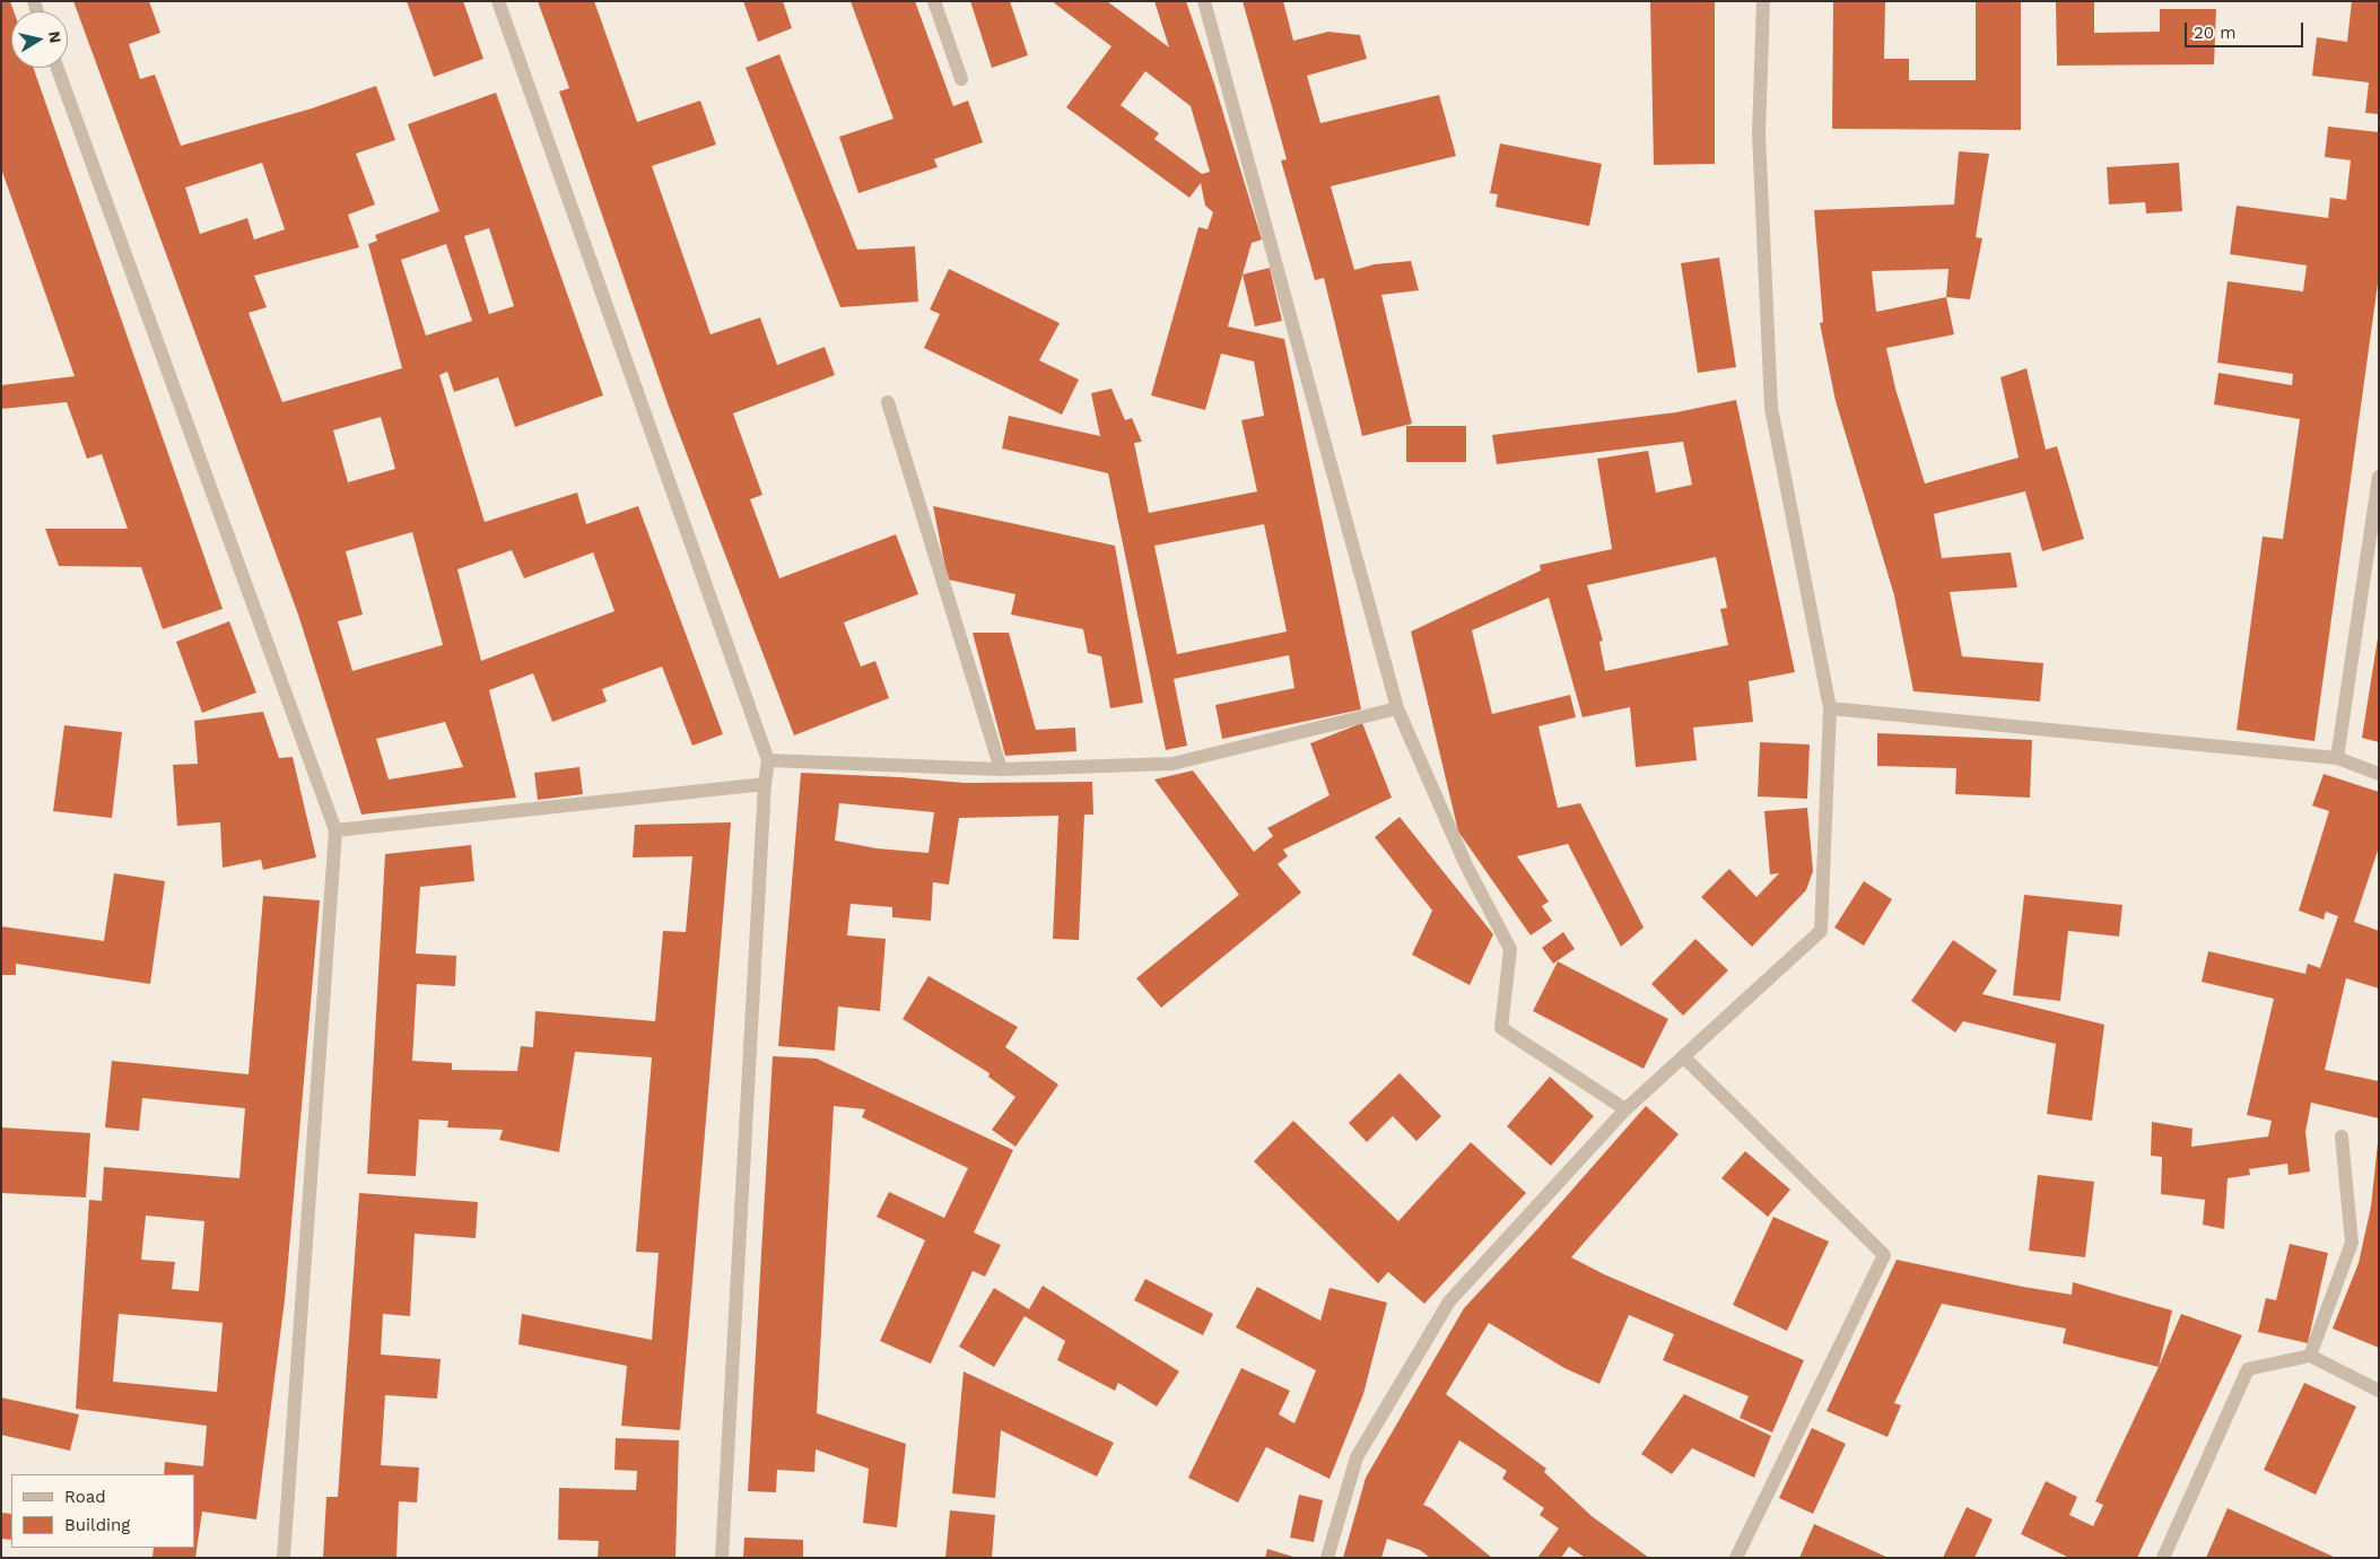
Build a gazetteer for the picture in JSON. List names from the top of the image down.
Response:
{
  "legend": ["Road", "Building"],
  "scale_bar": "20 m",
  "north": "right"
}
